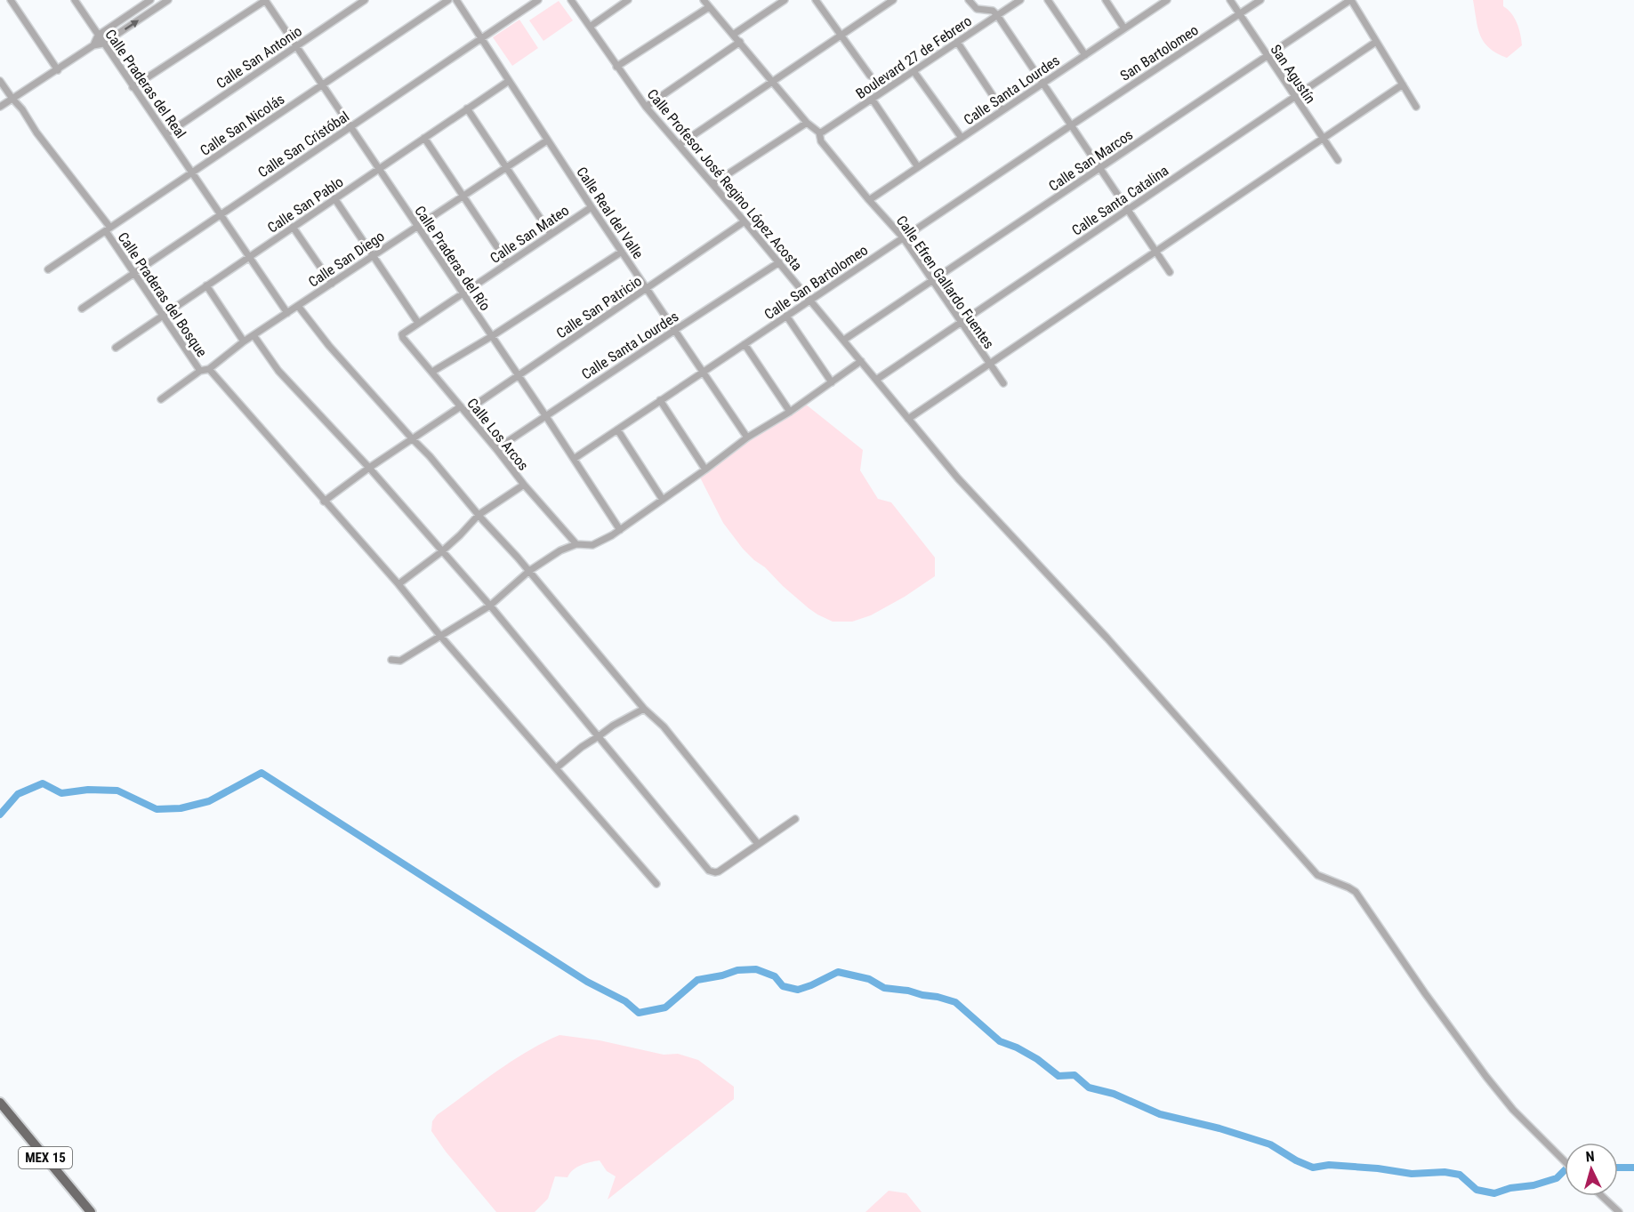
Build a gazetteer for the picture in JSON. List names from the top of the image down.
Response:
{
  "streets": {
    "main road": ["MEX 15"],
    "street": [
      "San Bartolomeo",
      "Calle San Antonio",
      "Boulevard 27 de Febrero",
      "San Agustín",
      "Calle Praderas del Real",
      "Calle Santa Lourdes",
      "Calle San Nicolás",
      "Calle San Cristóbal",
      "Calle San Marcos",
      "Calle Profesor José Regino López Acosta",
      "Calle Santa Catalina",
      "Calle San Pablo",
      "Calle Real del Valle",
      "Calle San Mateo",
      "Calle Praderas del Río",
      "Calle San Diego",
      "Calle San Bartolomeo",
      "Calle Efren Gallardo Fuentes",
      "Calle Praderas del Bosque",
      "Calle San Patricio",
      "Calle Los Arcos"
    ]
  },
  "crossings": [
    ["San Bartolomeo", "San Agustín"],
    ["San Bartolomeo", "Calle San Bartolomeo"],
    ["Calle San Antonio", "Calle Praderas del Real"],
    ["Calle San Antonio", "Calle Praderas del Río"],
    ["Boulevard 27 de Febrero", "Calle Efren Gallardo Fuentes"],
    ["San Agustín", "Calle San Marcos"],
    ["San Agustín", "Calle Santa Catalina"],
    ["Calle Praderas del Real", "Calle San Nicolás"],
    ["Calle Praderas del Real", "Calle San Cristóbal"],
    ["Calle Praderas del Real", "Calle San Pablo"],
    ["Calle Praderas del Real", "Calle San Diego"],
    ["Calle Santa Lourdes", "Calle Profesor José Regino López Acosta"],
    ["Calle Santa Lourdes", "Calle Real del Valle"],
    ["Calle Santa Lourdes", "Calle Praderas del Río"],
    ["Calle Santa Lourdes", "Calle Efren Gallardo Fuentes"],
    ["Calle Santa Lourdes", "Calle Los Arcos"],
    ["Calle San Nicolás", "Calle Praderas del Río"],
    ["Calle San Nicolás", "Calle Praderas del Bosque"],
    ["Calle San Cristóbal", "Calle Real del Valle"],
    ["Calle San Cristóbal", "Calle Praderas del Río"],
    ["Calle San Cristóbal", "Calle Praderas del Bosque"],
    ["Calle San Marcos", "Calle Profesor José Regino López Acosta"],
    ["Calle San Marcos", "Calle Efren Gallardo Fuentes"],
    ["Calle Profesor José Regino López Acosta", "Calle Santa Catalina"],
    ["Calle Profesor José Regino López Acosta", "Calle San Bartolomeo"],
    ["Calle Profesor José Regino López Acosta", "Calle San Patricio"],
    ["Calle Santa Catalina", "Calle Efren Gallardo Fuentes"],
    ["Calle San Pablo", "Calle Real del Valle"],
    ["Calle San Pablo", "Calle Praderas del Río"],
    ["Calle San Pablo", "Calle Praderas del Bosque"],
    ["Calle Real del Valle", "Calle San Mateo"],
    ["Calle Real del Valle", "Calle San Diego"],
    ["Calle Real del Valle", "Calle San Bartolomeo"],
    ["Calle Real del Valle", "Calle San Patricio"],
    ["Calle San Mateo", "Calle Praderas del Río"],
    ["Calle San Mateo", "Calle Los Arcos"],
    ["Calle Praderas del Río", "Calle San Diego"],
    ["Calle Praderas del Río", "Calle San Bartolomeo"],
    ["Calle Praderas del Río", "Calle San Patricio"],
    ["Calle San Diego", "Calle Praderas del Bosque"],
    ["Calle San Bartolomeo", "Calle Efren Gallardo Fuentes"],
    ["Calle San Patricio", "Calle Los Arcos"]
  ],
  "north": "top"
}
